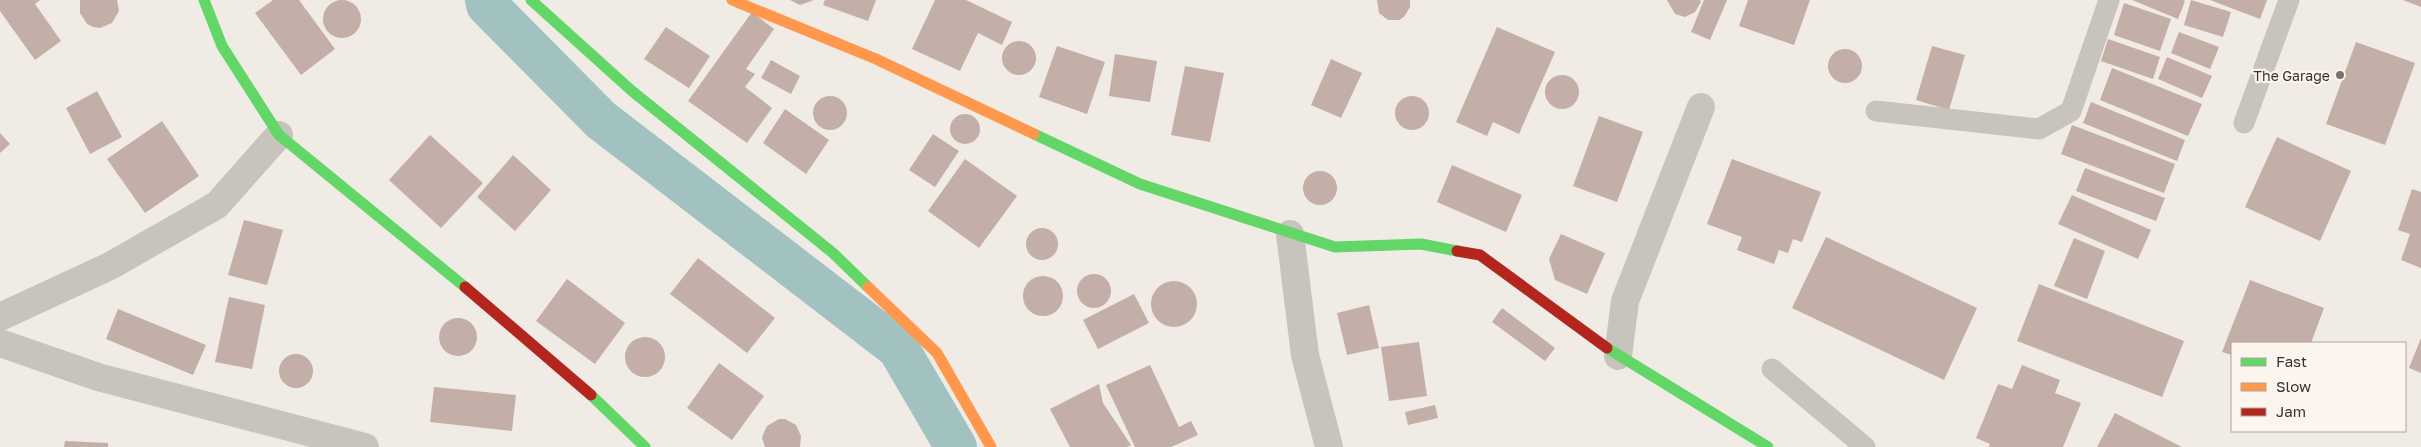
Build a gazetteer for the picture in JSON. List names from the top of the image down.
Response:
{
  "places": ["The Garage"],
  "legend": ["Fast", "Slow", "Jam"]
}
